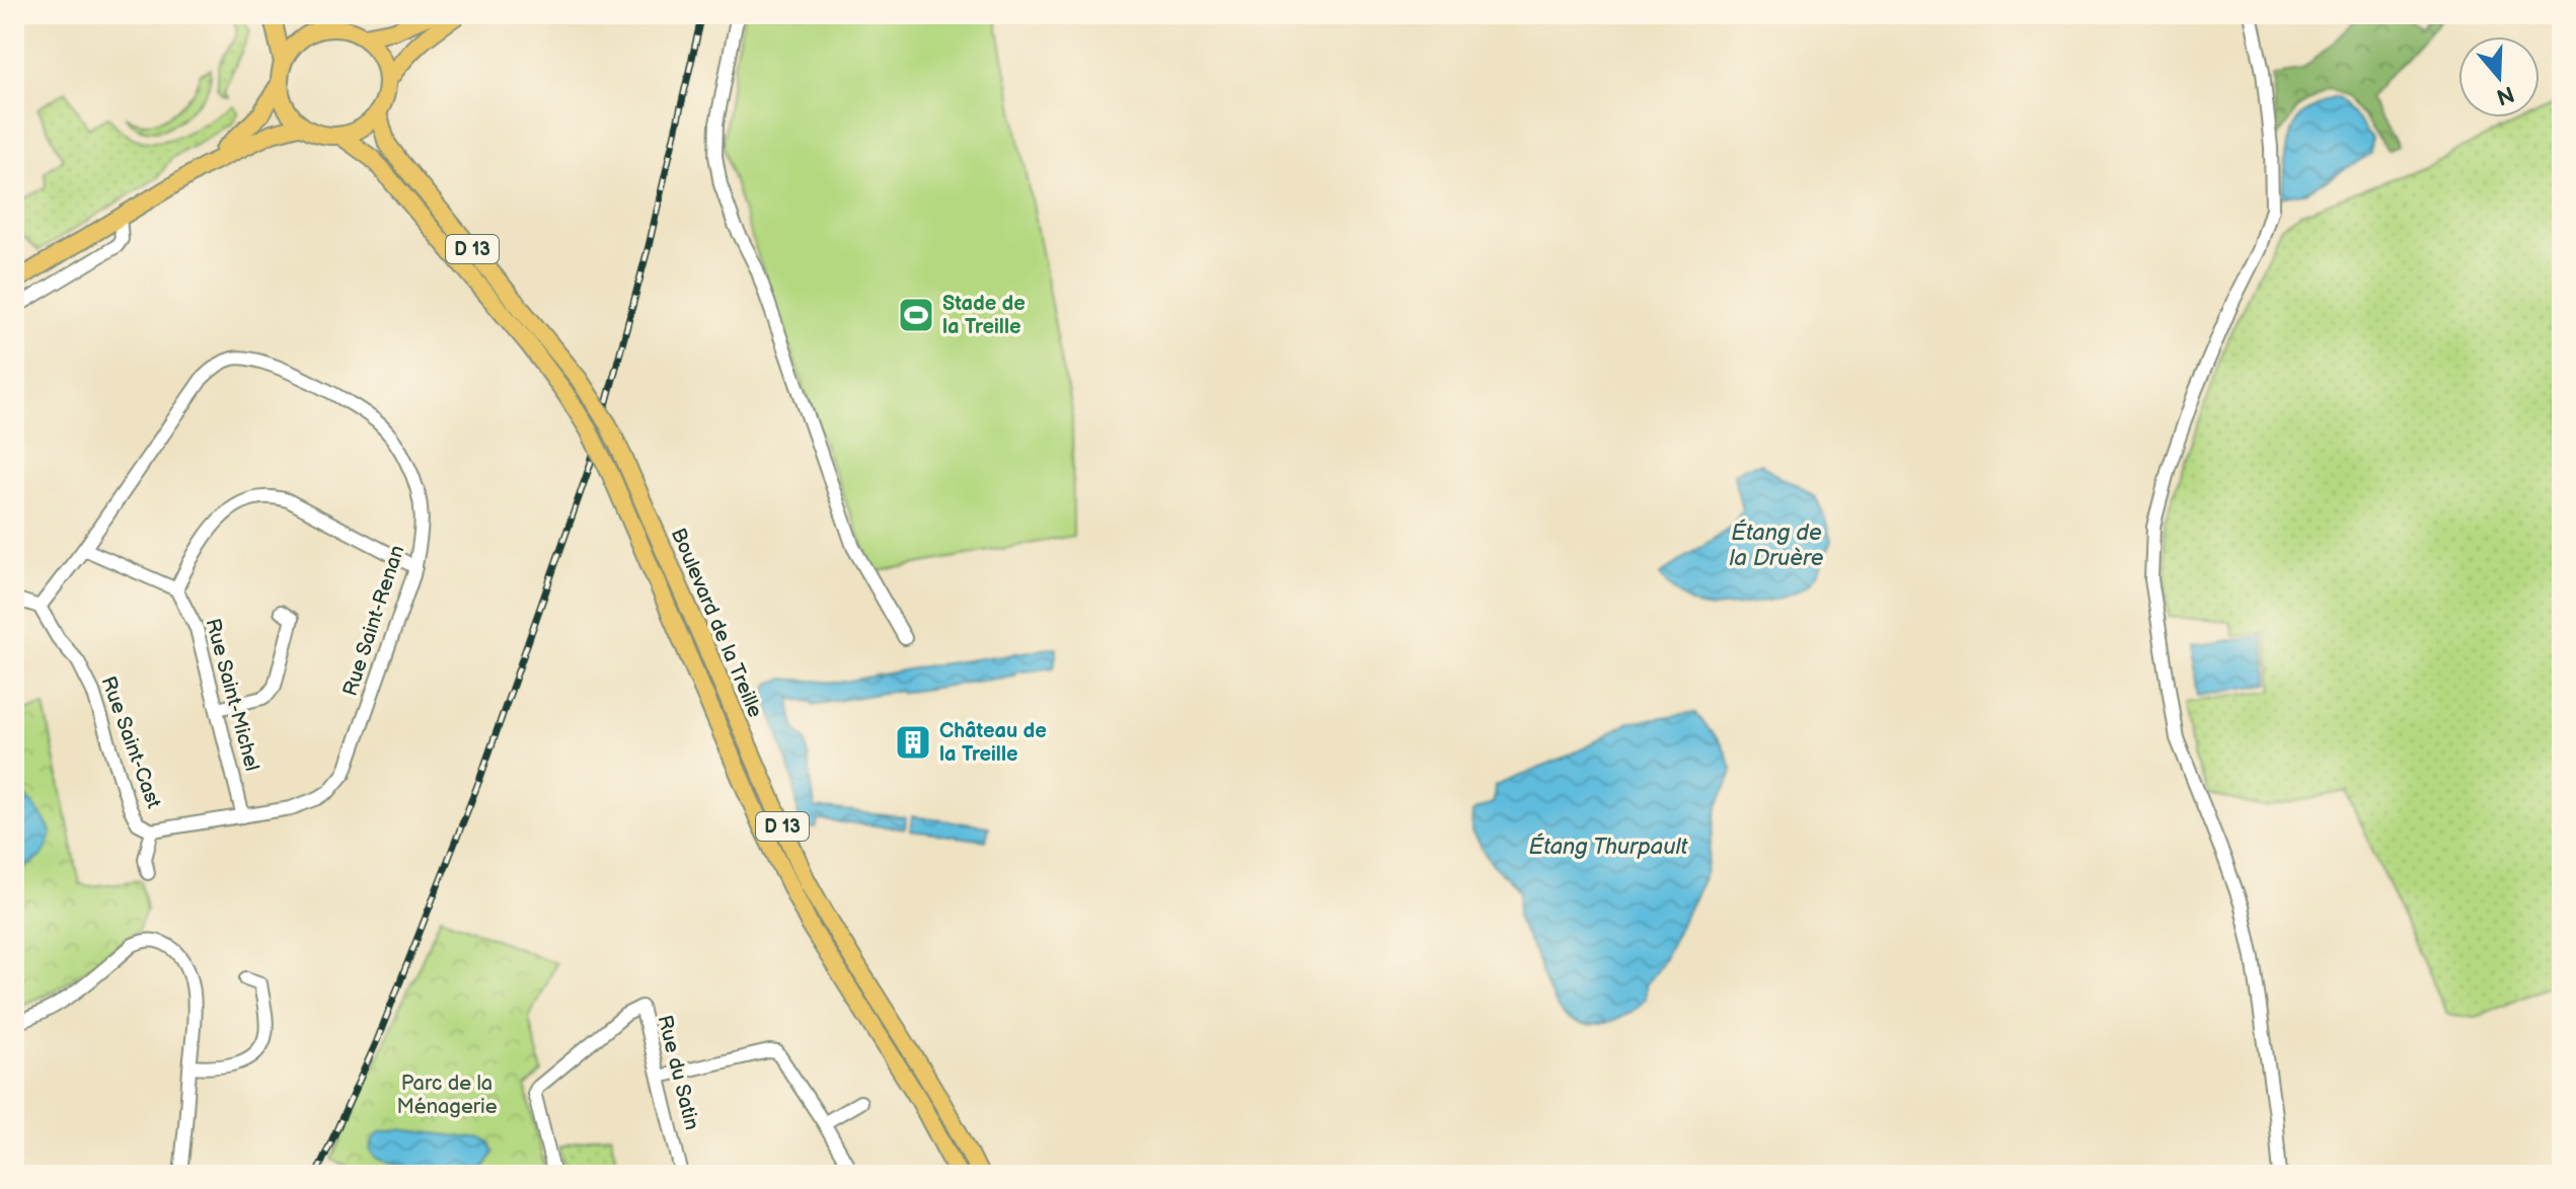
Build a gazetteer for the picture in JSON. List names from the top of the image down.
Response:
{
  "streets": {
    "main road": ["D 13", "Boulevard de la Treille"],
    "street": [
      "Rue Saint-Renan",
      "Rue Saint-Michel",
      "Rue Saint-Cast",
      "Rue du Satin"
    ]
  },
  "crossings": [
    ["Rue Saint-Renan", "Rue Saint-Michel"],
    ["Rue Saint-Renan", "Rue Saint-Cast"]
  ],
  "water": ["Étang de la Druère", "Étang Thurpault"],
  "parks": ["Parc de la Ménagerie"],
  "places": {
    "sports": ["Stade de la Treille"],
    "building": ["Château de la Treille"]
  },
  "north": "bottom"
}
